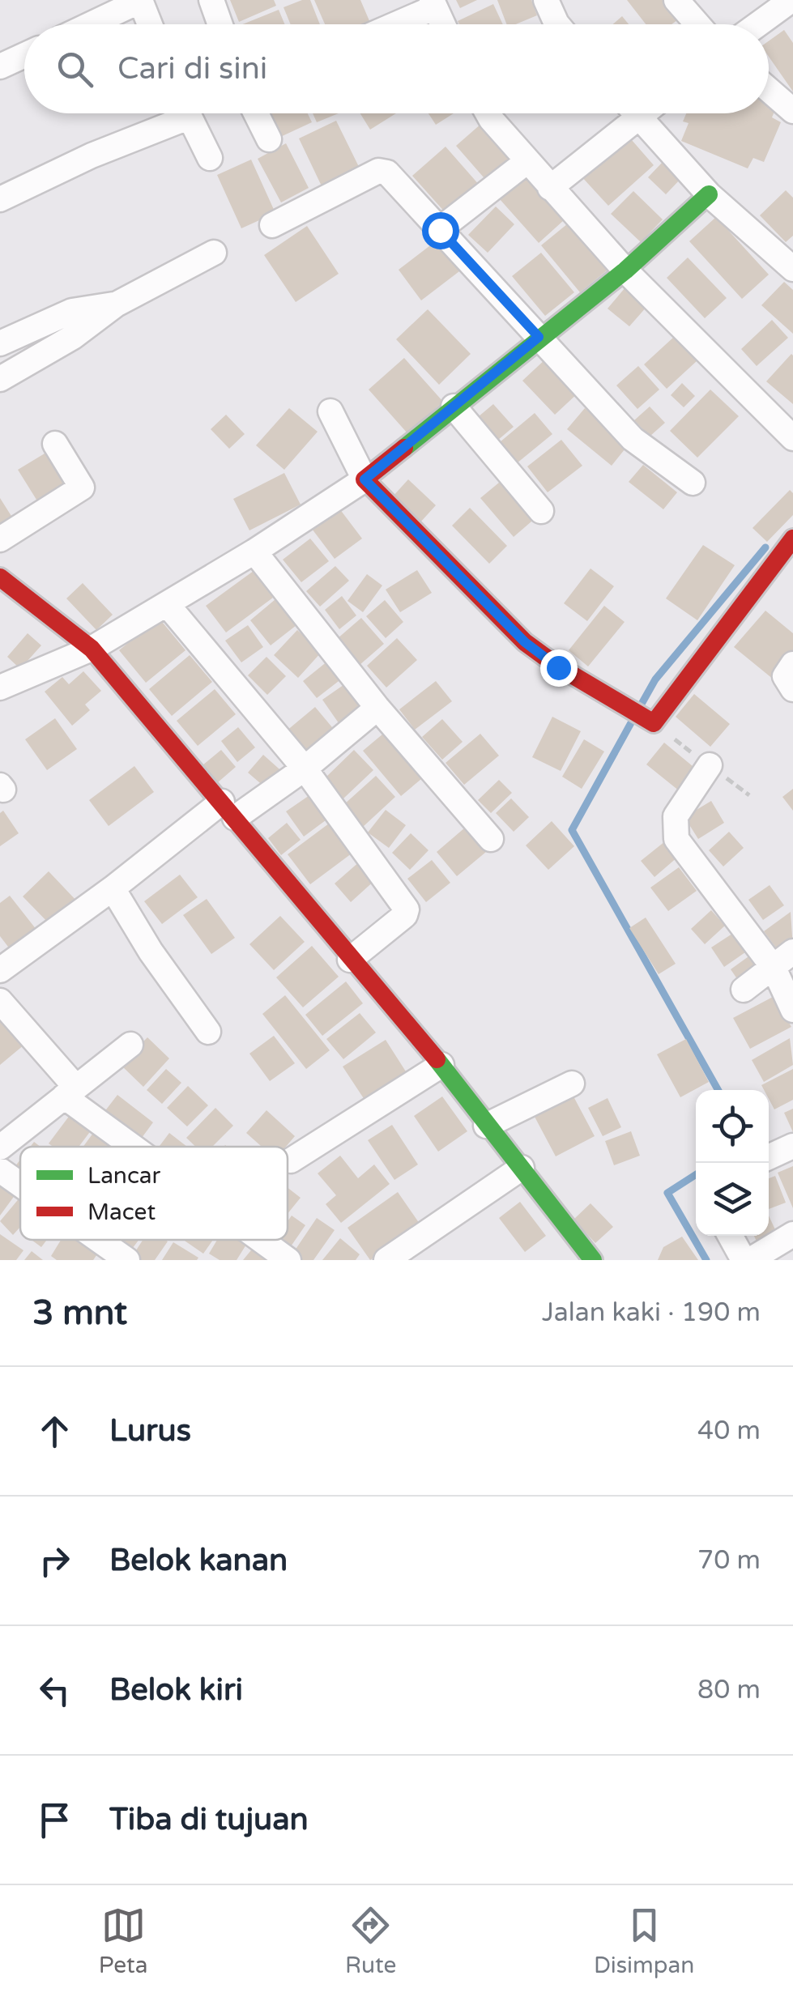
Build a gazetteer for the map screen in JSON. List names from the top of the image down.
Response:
{
  "legend": ["Lancar", "Macet"],
  "page": {
    "search": "Cari di sini",
    "heading": ["3 mnt", "Jalan kaki · 190 m"],
    "list": [
      ["Lurus", "40 m"],
      ["Belok kanan", "70 m"],
      ["Belok kiri", "80 m"],
      "Tiba di tujuan"
    ],
    "nav": ["Peta", "Rute", "Disimpan"]
  }
}
